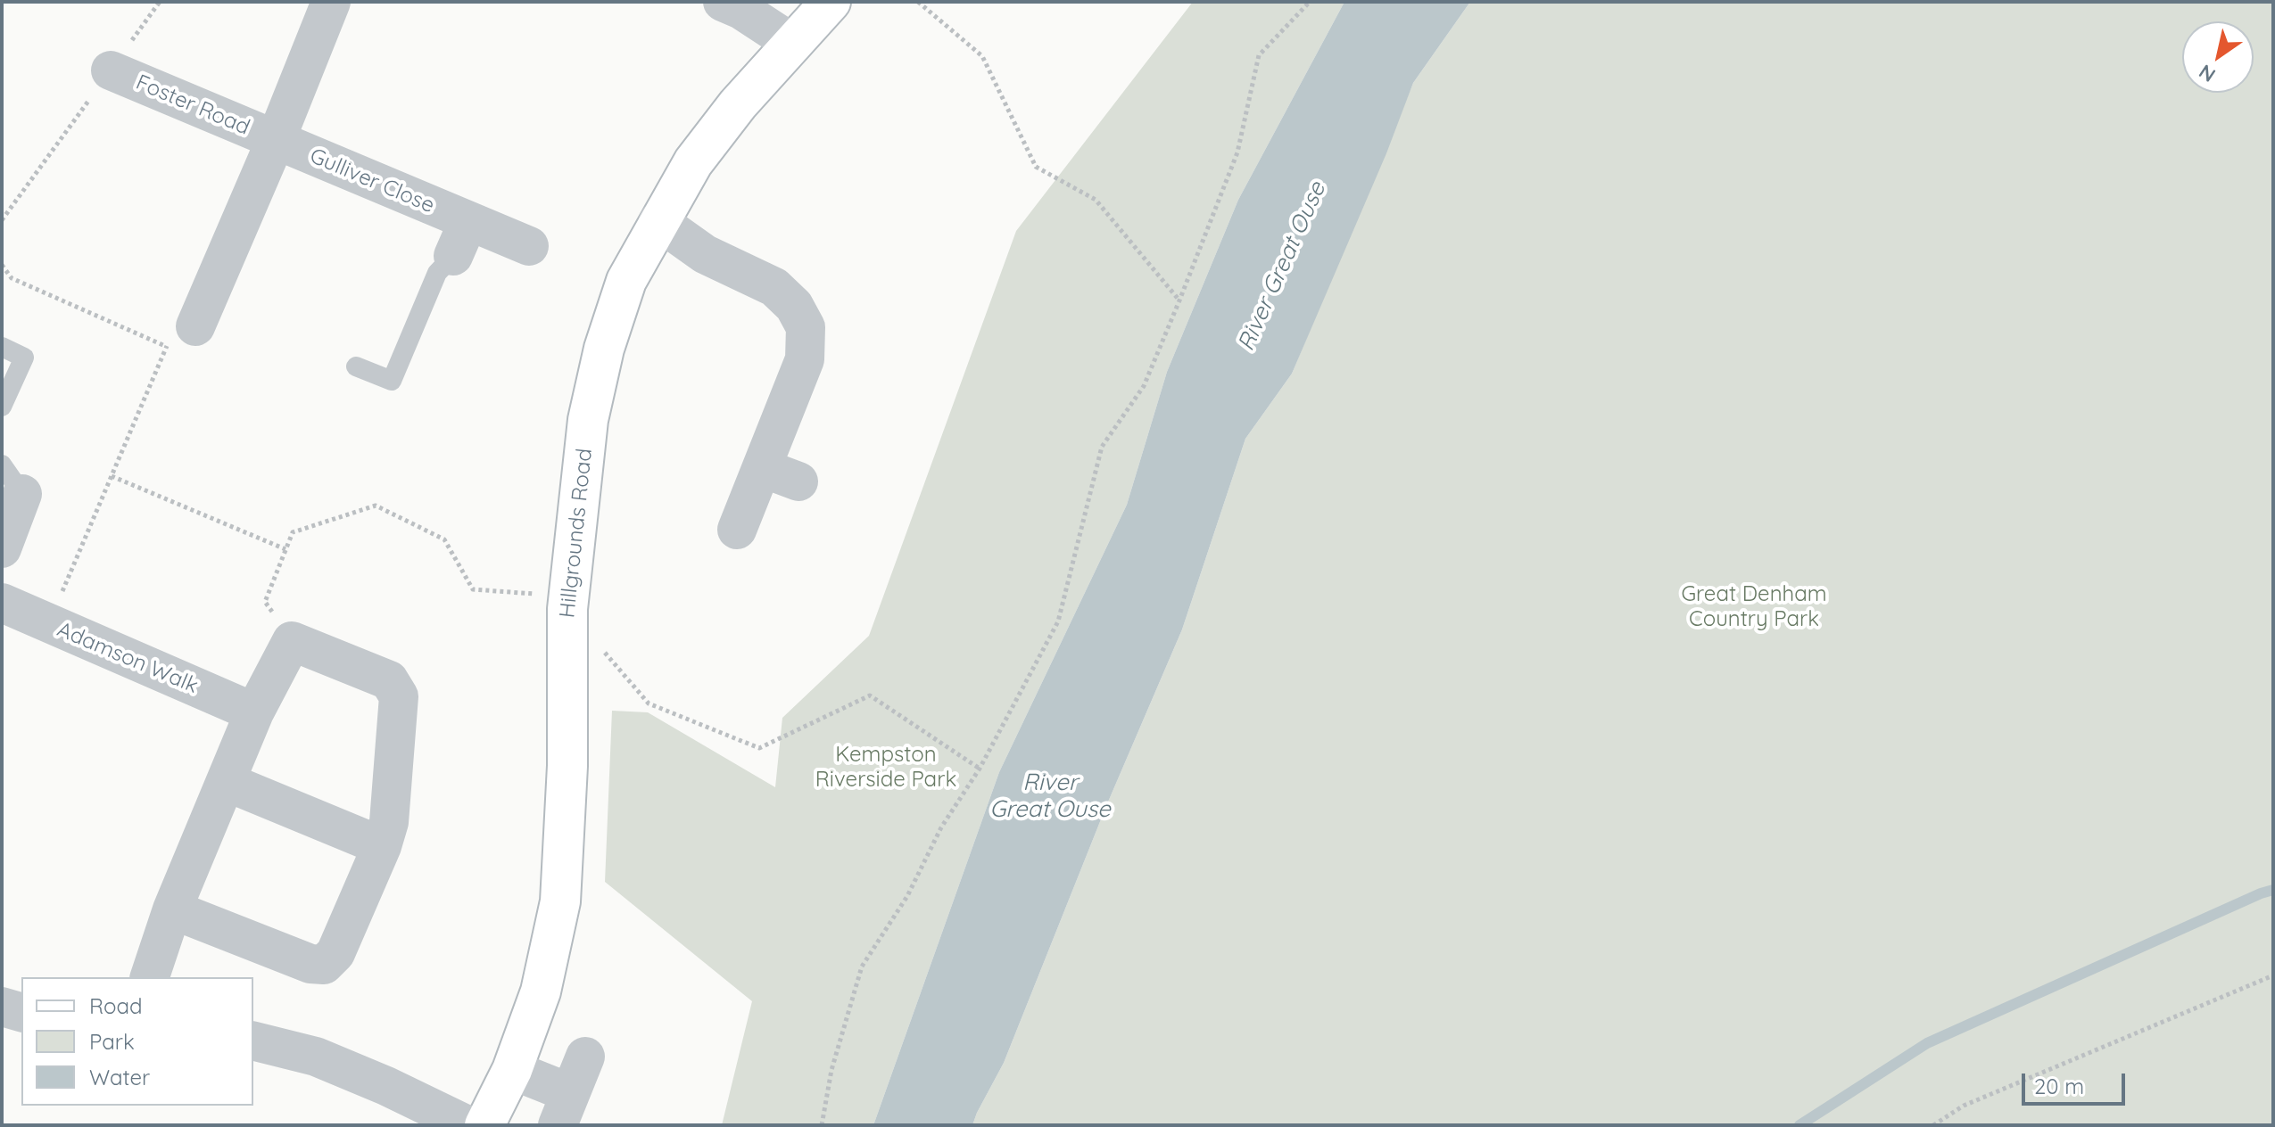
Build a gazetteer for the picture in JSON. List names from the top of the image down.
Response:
{
  "streets": {
    "street": [
      "Foster Road",
      "Gulliver Close",
      "Hillgrounds Road",
      "Adamson Walk"
    ]
  },
  "crossings": [
    ["Foster Road", "Gulliver Close"]
  ],
  "water": ["River Great Ouse"],
  "parks": ["Great Denham Country Park", "Kempston Riverside Park"],
  "legend": ["Road", "Park", "Water"],
  "scale_bar": "20 m",
  "north": "bottom left"
}
